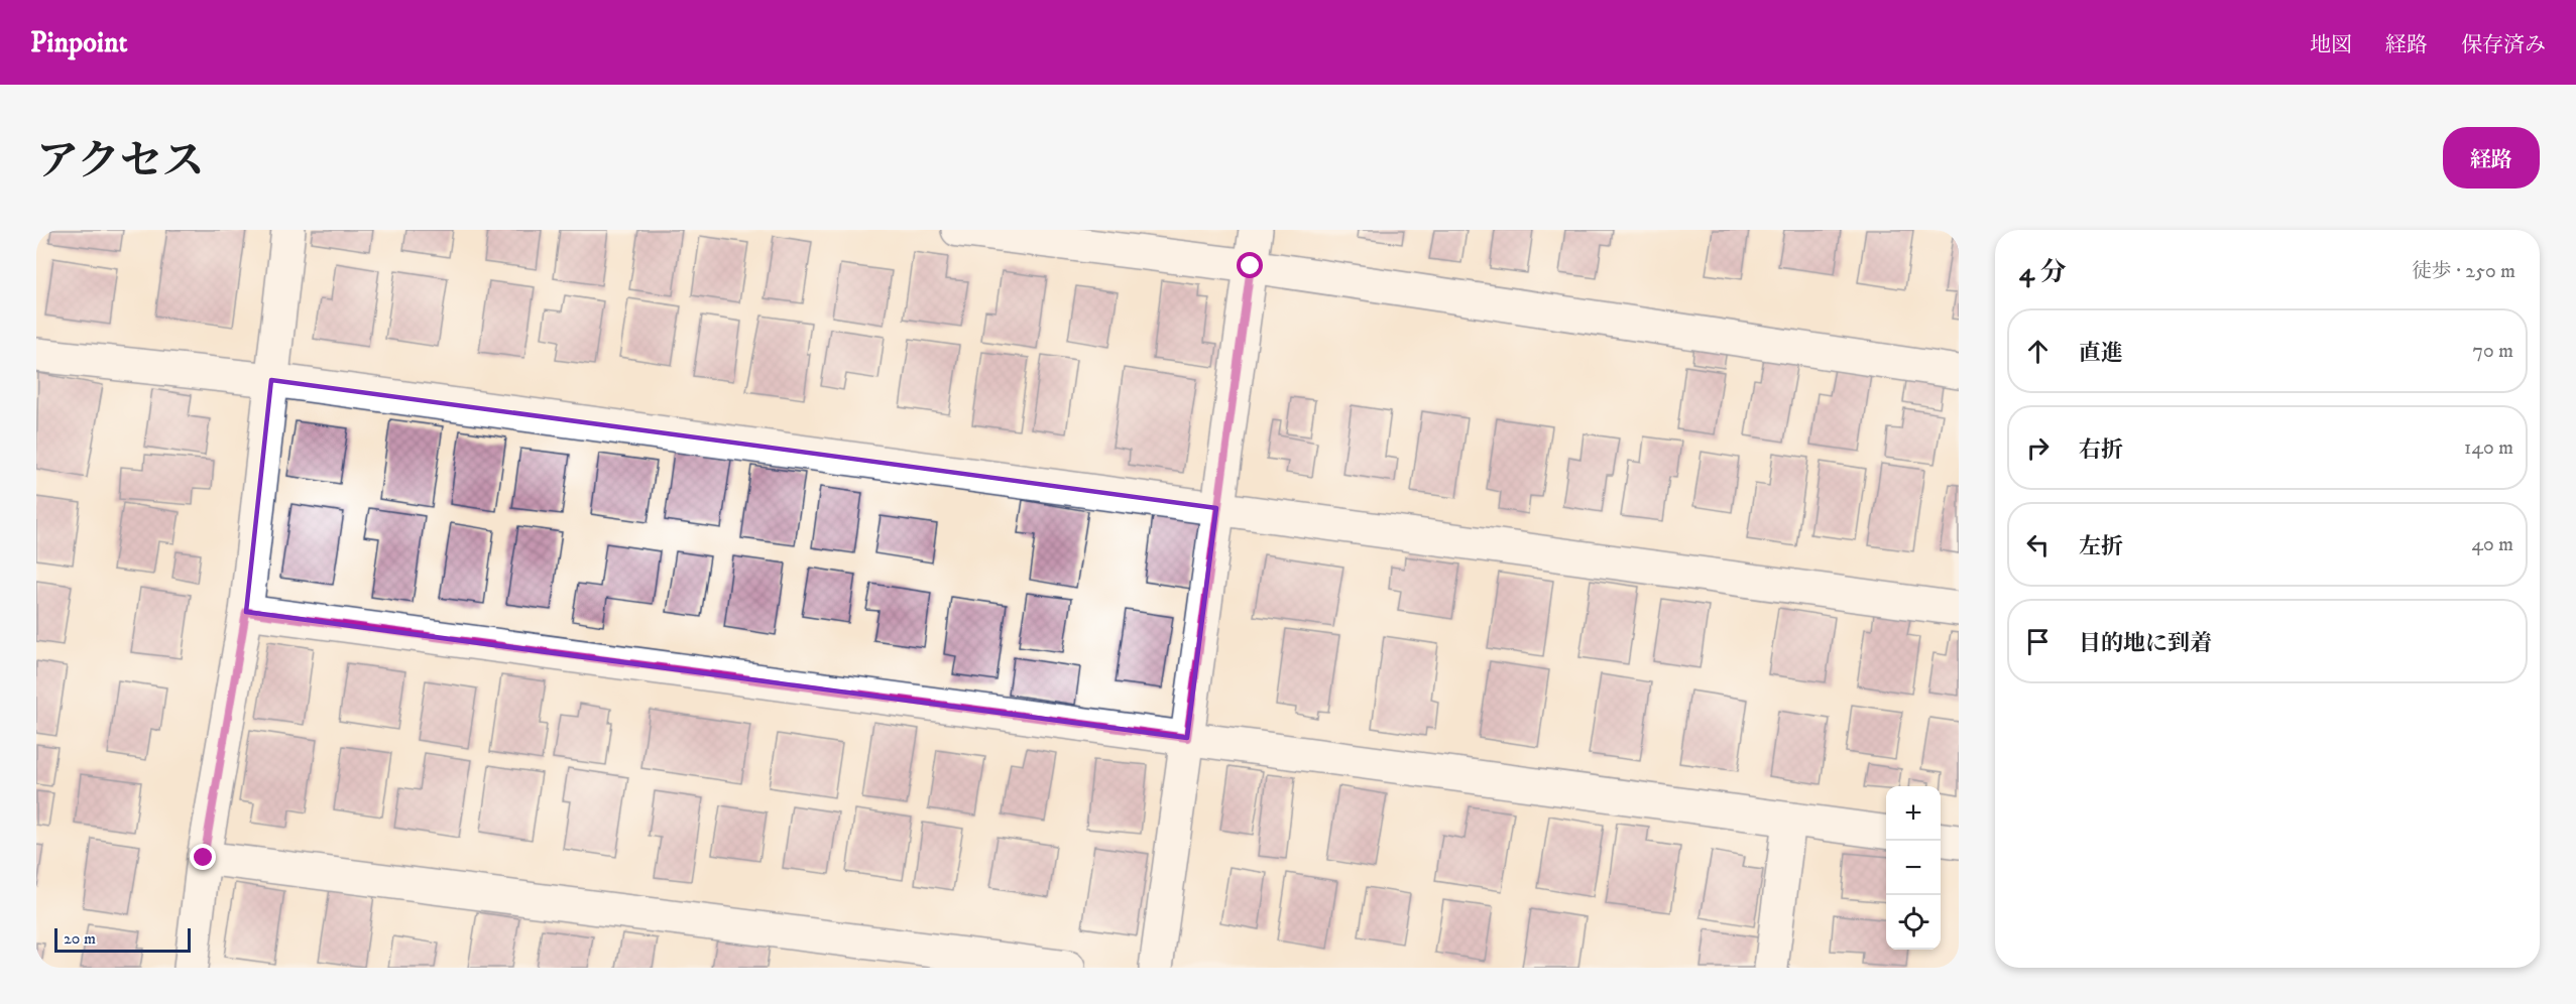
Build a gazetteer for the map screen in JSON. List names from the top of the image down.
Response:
{
  "scale_bar": "20 m",
  "page": {
    "header": "Pinpoint",
    "nav": ["地図", "経路", "保存済み"],
    "title": "アクセス",
    "buttons": "経路",
    "heading": ["4 分", "徒歩 · 250 m"],
    "list": [
      ["直進", "70 m"],
      ["右折", "140 m"],
      ["左折", "40 m"],
      "目的地に到着"
    ],
    "map_buttons": ["+", "−"],
    "scale": "20 m"
  }
}
